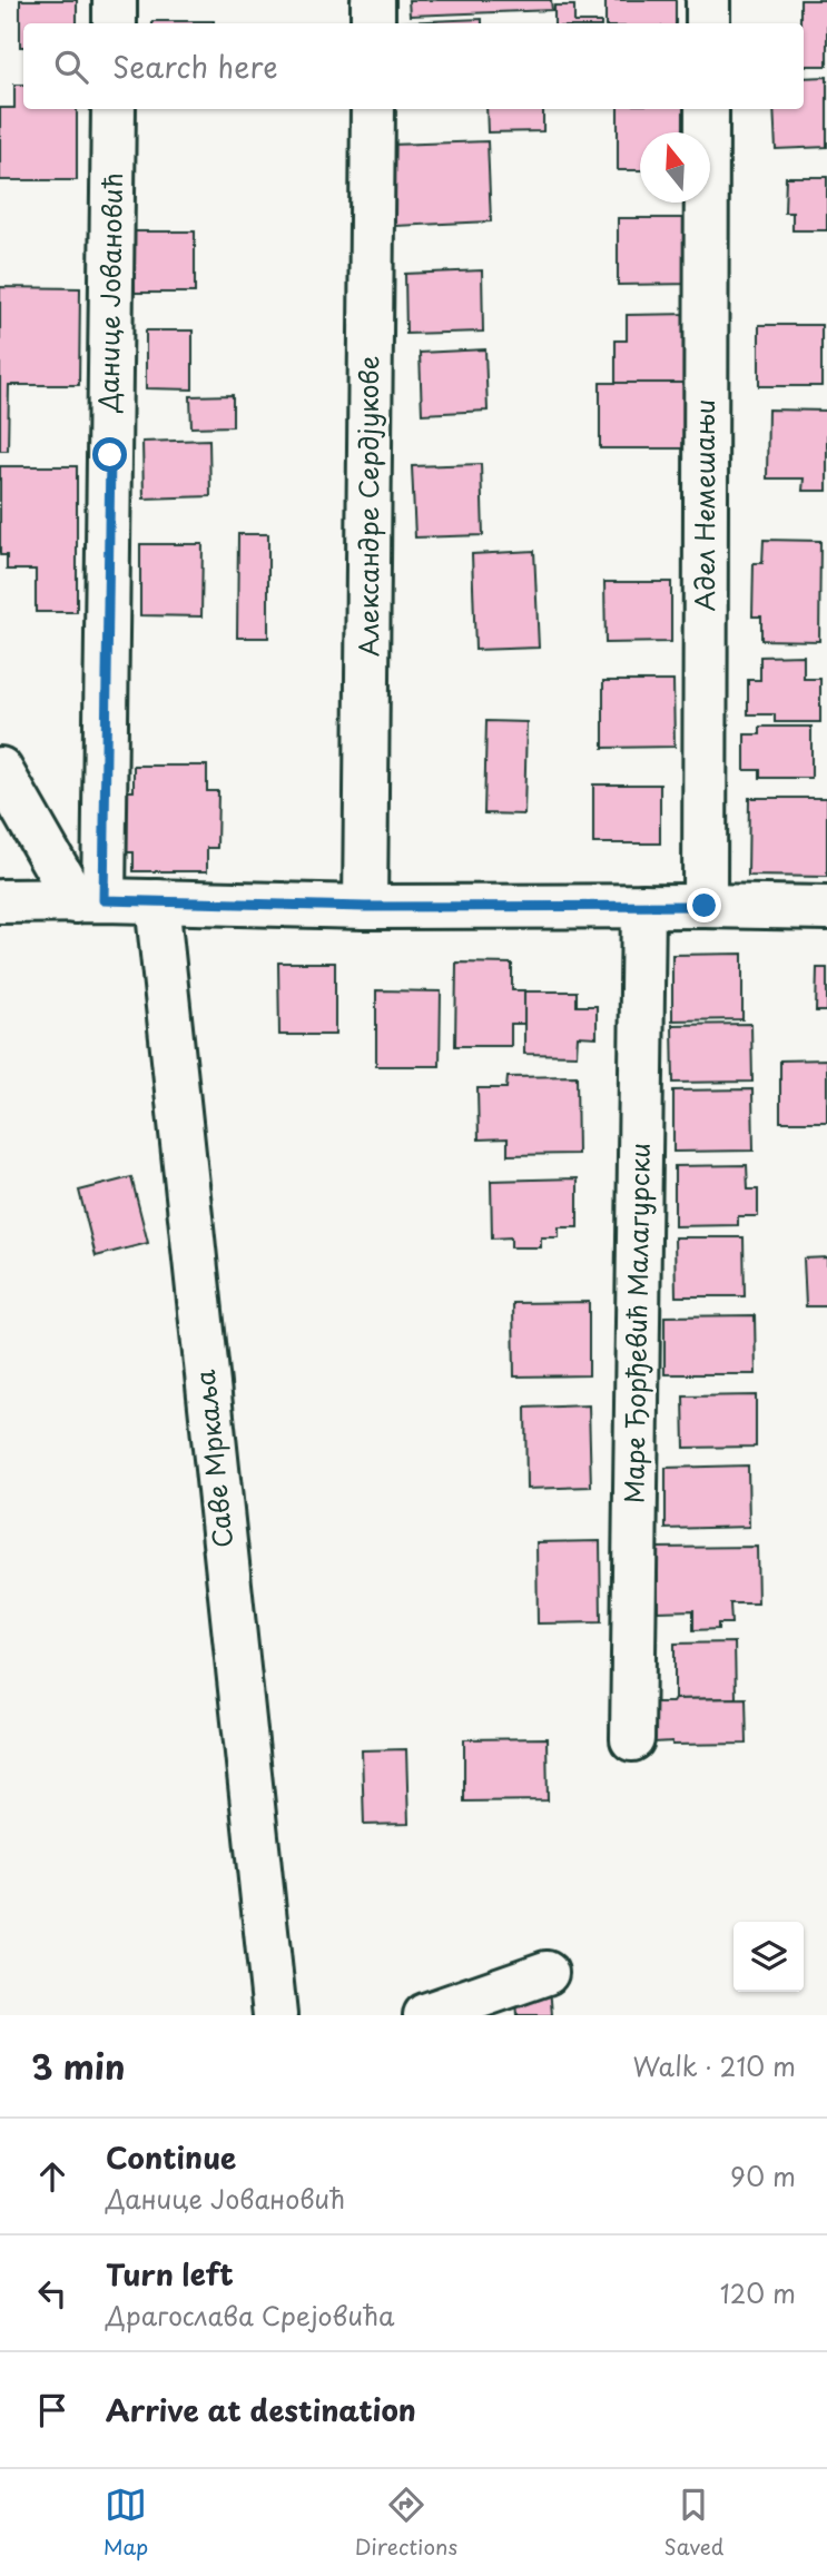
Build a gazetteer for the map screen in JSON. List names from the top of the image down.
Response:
{
  "streets": {
    "street": [
      "Данице Јовановић",
      "Адел Немешањи",
      "Александре Сердјукове",
      "Маре Ђорђевић Малагурски",
      "Саве Мркаља"
    ]
  },
  "north": "top",
  "page": {
    "search": "Search here",
    "heading": ["3 min", "Walk · 210 m"],
    "list": [
      ["Continue", "Данице Јовановић", "90 m"],
      ["Turn left", "Драгослава Срејовића", "120 m"],
      "Arrive at destination"
    ],
    "nav": ["Map", "Directions", "Saved"]
  }
}
